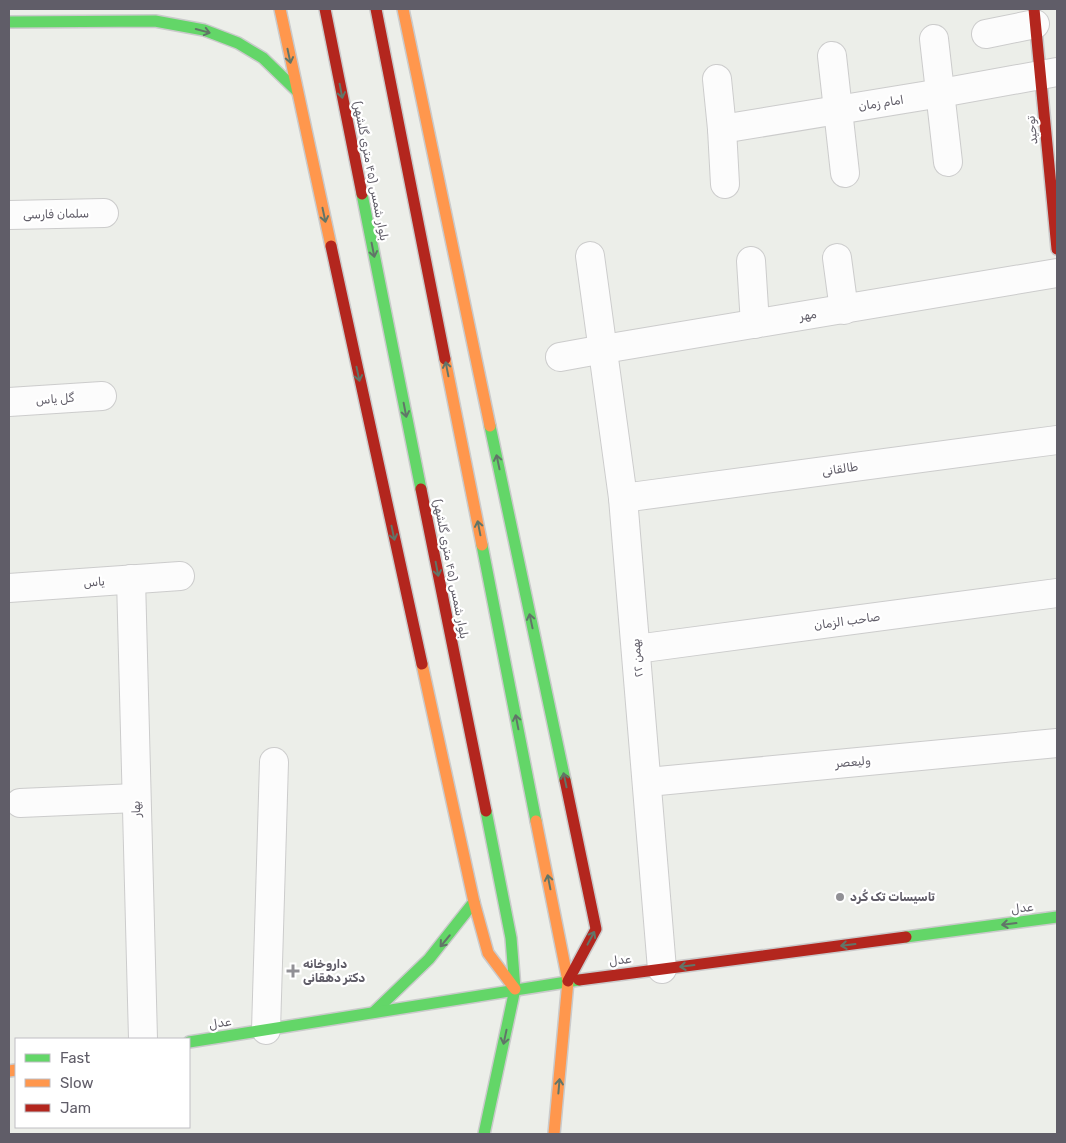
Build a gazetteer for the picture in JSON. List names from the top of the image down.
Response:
{
  "streets": {
    "main road": ["توحید", "بلوار شمس (۴۵ متری گلشهر)", "عدل"],
    "street": [
      "امام زمان",
      "سلمان فارسی",
      "مهر",
      "گل یاس",
      "طالقانی",
      "یاس",
      "صاحب الزمان",
      "۲۲ بهمن",
      "ولیعصر",
      "بهار"
    ]
  },
  "crossings": [
    ["امام زمان", "توحید"],
    ["بلوار شمس (۴۵ متری گلشهر)", "عدل"],
    ["مهر", "۲۲ بهمن"],
    ["طالقانی", "۲۲ بهمن"],
    ["یاس", "بهار"],
    ["صاحب الزمان", "۲۲ بهمن"],
    ["۲۲ بهمن", "ولیعصر"],
    ["۲۲ بهمن", "عدل"]
  ],
  "one_way": ["عدل"],
  "places": {
    "other": ["تاسیسات تک کُرد"],
    "health": ["داروخانه دکتر دهقانی"]
  },
  "legend": ["Fast", "Slow", "Jam"]
}
